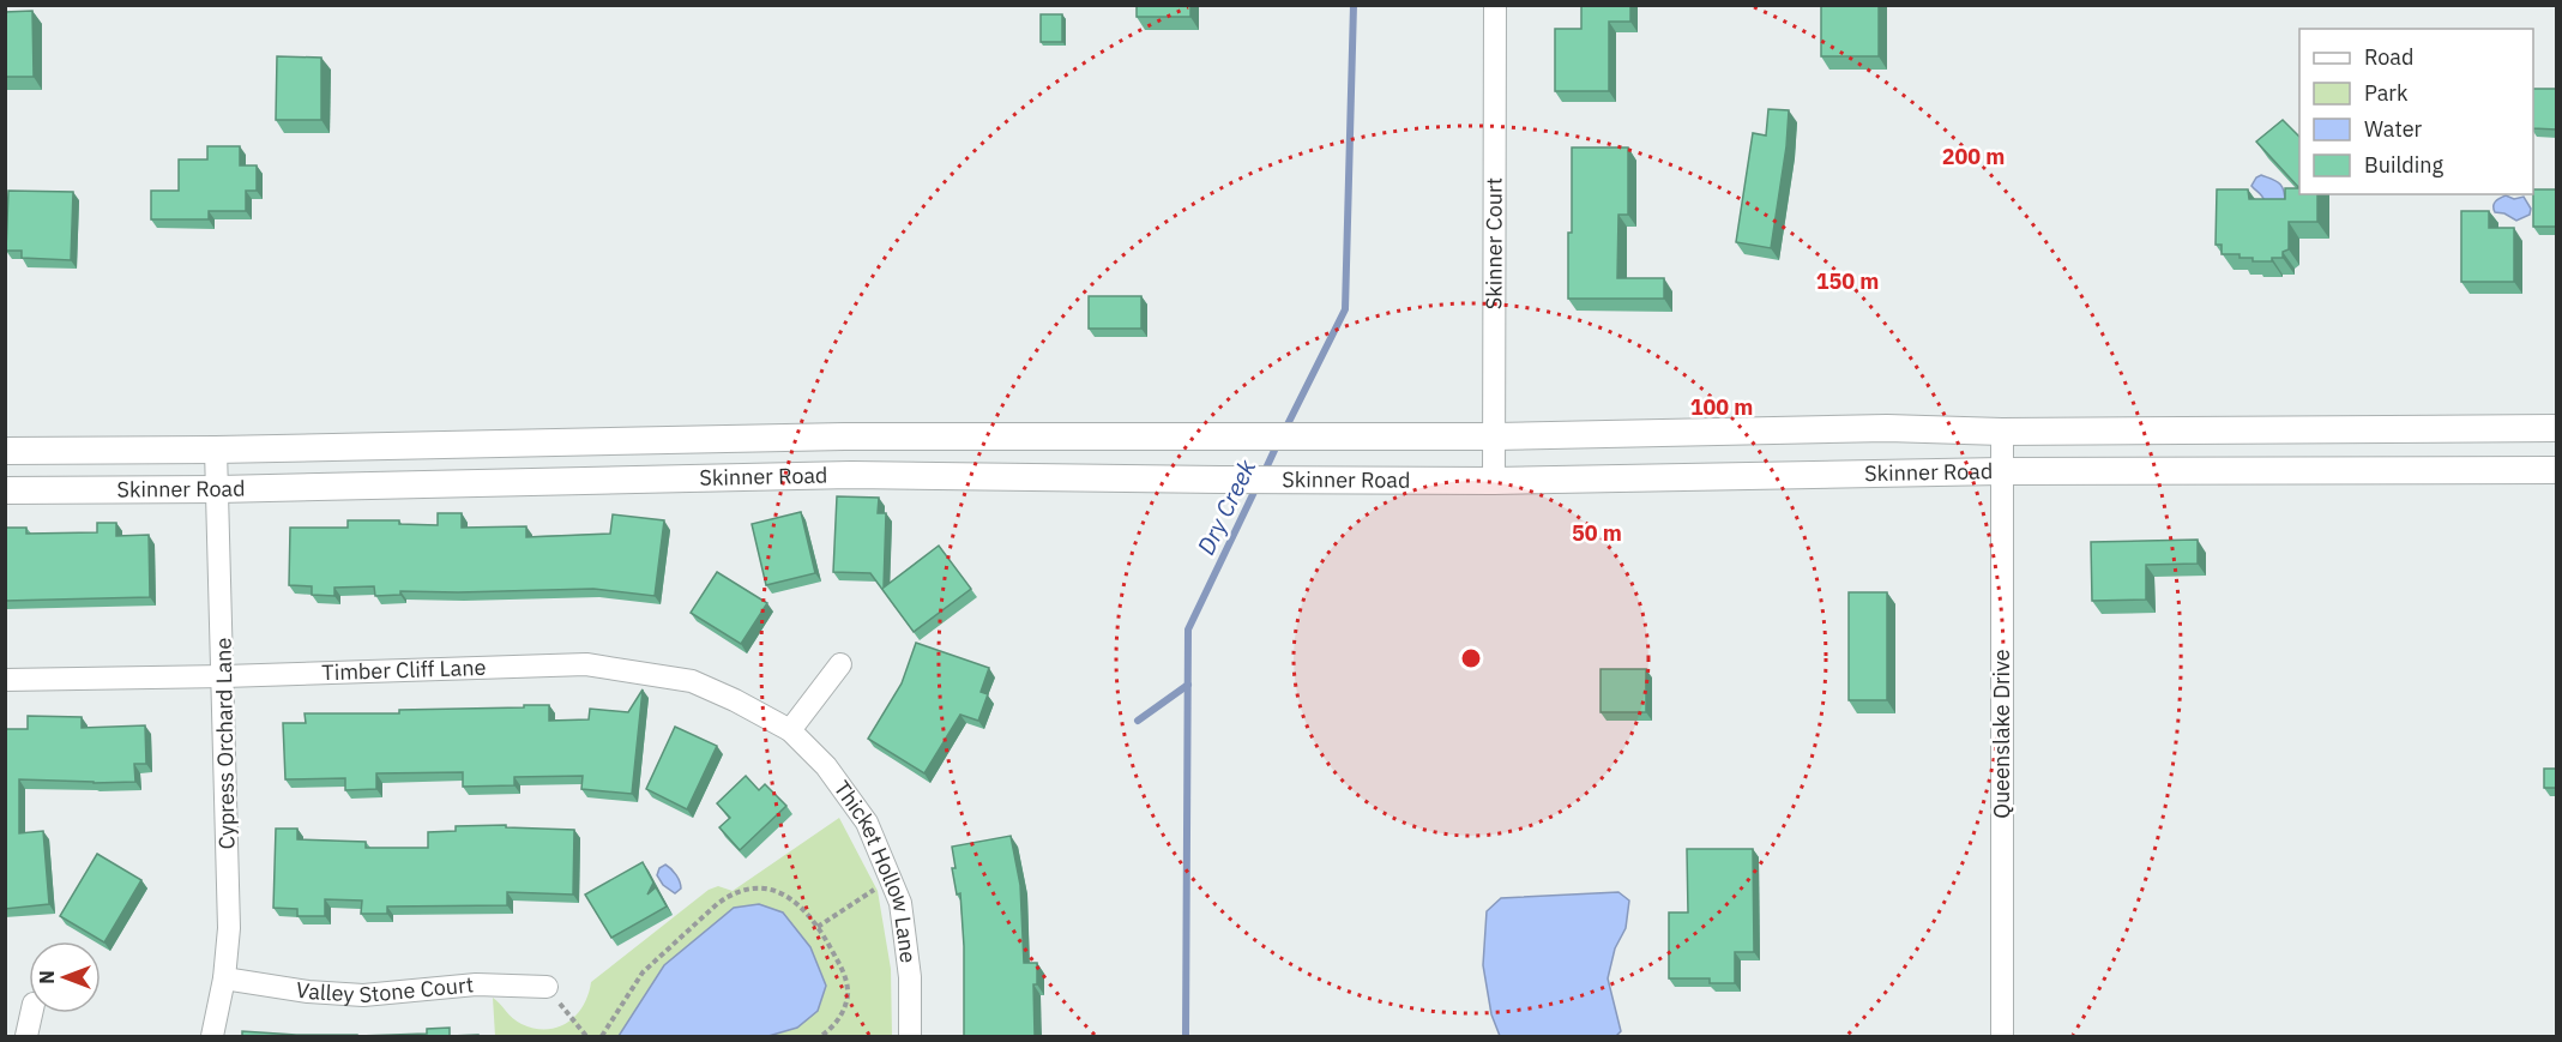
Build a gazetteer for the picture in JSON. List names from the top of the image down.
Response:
{
  "streets": {
    "street": [
      "Skinner Court",
      "Skinner Road",
      "Timber Cliff Lane",
      "Queenslake Drive",
      "Cypress Orchard Lane",
      "Thicket Hollow Lane",
      "Valley Stone Court"
    ]
  },
  "crossings": [
    ["Skinner Court", "Skinner Road"],
    ["Skinner Road", "Queenslake Drive"],
    ["Skinner Road", "Cypress Orchard Lane"],
    ["Timber Cliff Lane", "Cypress Orchard Lane"],
    ["Timber Cliff Lane", "Thicket Hollow Lane"],
    ["Cypress Orchard Lane", "Valley Stone Court"]
  ],
  "water": ["Dry Creek"],
  "legend": [
    "Road",
    "Park",
    "Water",
    "Building"
  ],
  "north": "left",
  "rings": [
    "200 m",
    "150 m",
    "100 m",
    "50 m"
  ]
}
